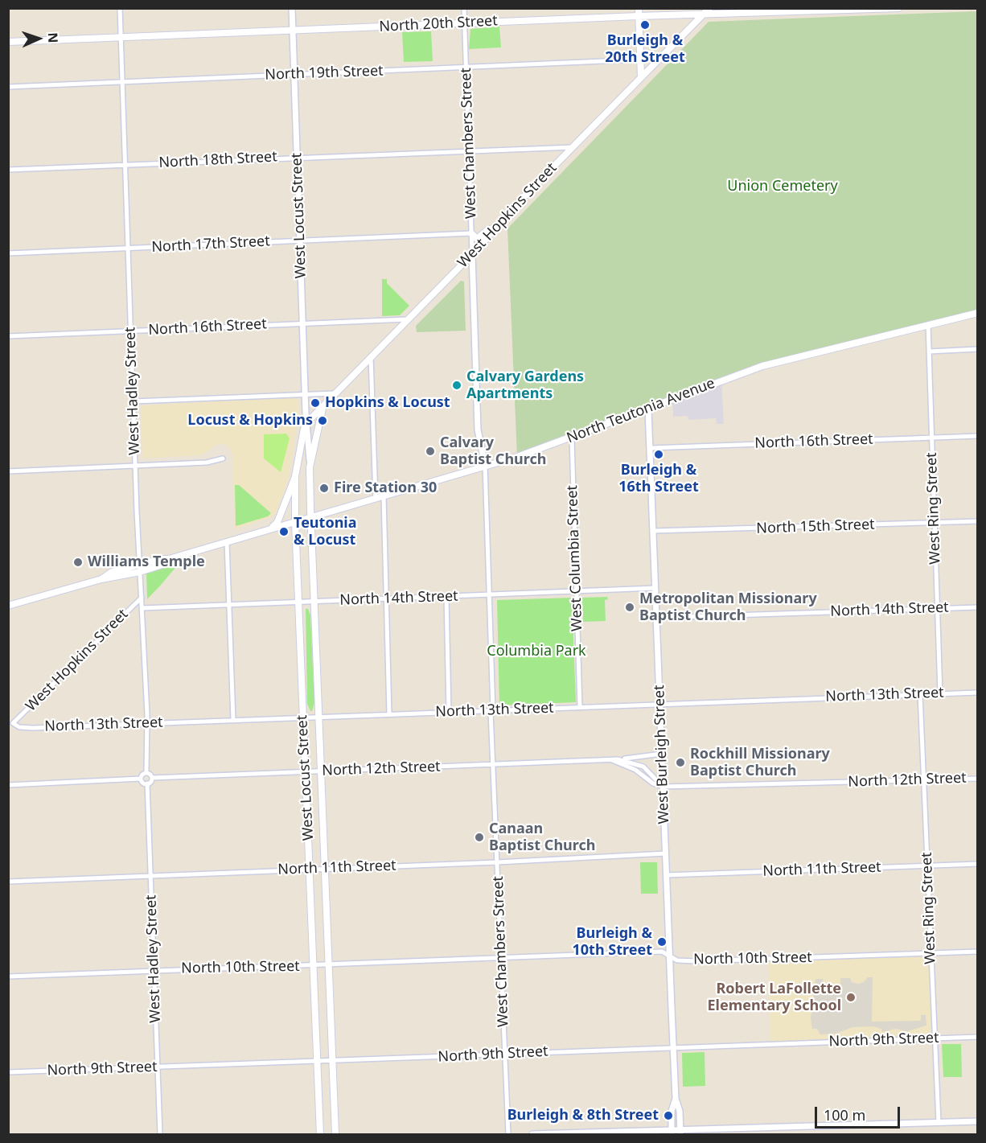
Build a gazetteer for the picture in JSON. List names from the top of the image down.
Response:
{
  "streets": {
    "main road": [
      "North 20th Street",
      "West Locust Street",
      "West Hopkins Street",
      "North Teutonia Avenue"
    ],
    "street": [
      "North 19th Street",
      "West Chambers Street",
      "North 18th Street",
      "North 17th Street",
      "North 16th Street",
      "West Hadley Street",
      "West Ring Street",
      "North 15th Street",
      "West Columbia Street",
      "North 14th Street",
      "North 13th Street",
      "West Burleigh Street",
      "North 12th Street",
      "North 11th Street",
      "North 10th Street",
      "North 9th Street"
    ]
  },
  "crossings": [
    ["North 20th Street", "West Chambers Street"],
    ["North 20th Street", "West Locust Street"],
    ["North 20th Street", "West Hopkins Street"],
    ["North 20th Street", "West Hadley Street"],
    ["North 19th Street", "West Chambers Street"],
    ["North 19th Street", "West Locust Street"],
    ["North 19th Street", "West Hadley Street"],
    ["West Chambers Street", "North 18th Street"],
    ["West Chambers Street", "West Hopkins Street"],
    ["West Chambers Street", "North 17th Street"],
    ["West Chambers Street", "North Teutonia Avenue"],
    ["West Chambers Street", "North 14th Street"],
    ["West Chambers Street", "North 13th Street"],
    ["West Chambers Street", "North 12th Street"],
    ["West Chambers Street", "North 11th Street"],
    ["West Chambers Street", "North 10th Street"],
    ["West Chambers Street", "North 9th Street"],
    ["North 18th Street", "West Locust Street"],
    ["North 18th Street", "West Hopkins Street"],
    ["North 18th Street", "West Hadley Street"],
    ["West Locust Street", "West Hopkins Street"],
    ["West Locust Street", "North 17th Street"],
    ["West Locust Street", "North 16th Street"],
    ["West Locust Street", "North Teutonia Avenue"],
    ["West Locust Street", "North 14th Street"],
    ["West Locust Street", "North 13th Street"],
    ["West Locust Street", "North 12th Street"],
    ["West Locust Street", "North 11th Street"],
    ["West Locust Street", "North 10th Street"],
    ["West Locust Street", "North 9th Street"],
    ["West Hopkins Street", "North 16th Street"],
    ["West Hopkins Street", "West Hadley Street"],
    ["West Hopkins Street", "North 13th Street"],
    ["North 17th Street", "West Hadley Street"],
    ["North 16th Street", "West Hadley Street"],
    ["North 16th Street", "West Ring Street"],
    ["North 16th Street", "West Burleigh Street"],
    ["West Hadley Street", "North Teutonia Avenue"],
    ["West Hadley Street", "North 14th Street"],
    ["West Hadley Street", "North 13th Street"],
    ["West Hadley Street", "North 11th Street"],
    ["West Hadley Street", "North 10th Street"],
    ["West Hadley Street", "North 9th Street"],
    ["North Teutonia Avenue", "West Ring Street"],
    ["North Teutonia Avenue", "West Columbia Street"],
    ["North Teutonia Avenue", "West Burleigh Street"],
    ["West Ring Street", "North 15th Street"],
    ["West Ring Street", "North 14th Street"],
    ["West Ring Street", "North 13th Street"],
    ["West Ring Street", "North 12th Street"],
    ["West Ring Street", "North 11th Street"],
    ["West Ring Street", "North 10th Street"],
    ["West Ring Street", "North 9th Street"],
    ["North 15th Street", "West Burleigh Street"],
    ["West Columbia Street", "North 14th Street"],
    ["West Columbia Street", "North 13th Street"],
    ["North 14th Street", "West Burleigh Street"],
    ["North 13th Street", "West Burleigh Street"],
    ["West Burleigh Street", "North 12th Street"],
    ["West Burleigh Street", "North 11th Street"],
    ["West Burleigh Street", "North 10th Street"],
    ["West Burleigh Street", "North 9th Street"]
  ],
  "parks": ["Union Cemetery", "Columbia Park"],
  "places": [
    "Burleigh & 20th Street",
    "Calvary Gardens Apartments",
    "Hopkins & Locust",
    "Locust & Hopkins",
    "Calvary Baptist Church",
    "Burleigh & 16th Street",
    "Fire Station 30",
    "Teutonia & Locust",
    "Williams Temple",
    "Metropolitan Missionary Baptist Church",
    "Rockhill Missionary Baptist Church",
    "Canaan Baptist Church",
    "Burleigh & 10th Street",
    "Robert LaFollette Elementary School",
    "Burleigh & 8th Street"
  ],
  "scale_bar": "100 m",
  "north": "right"
}
